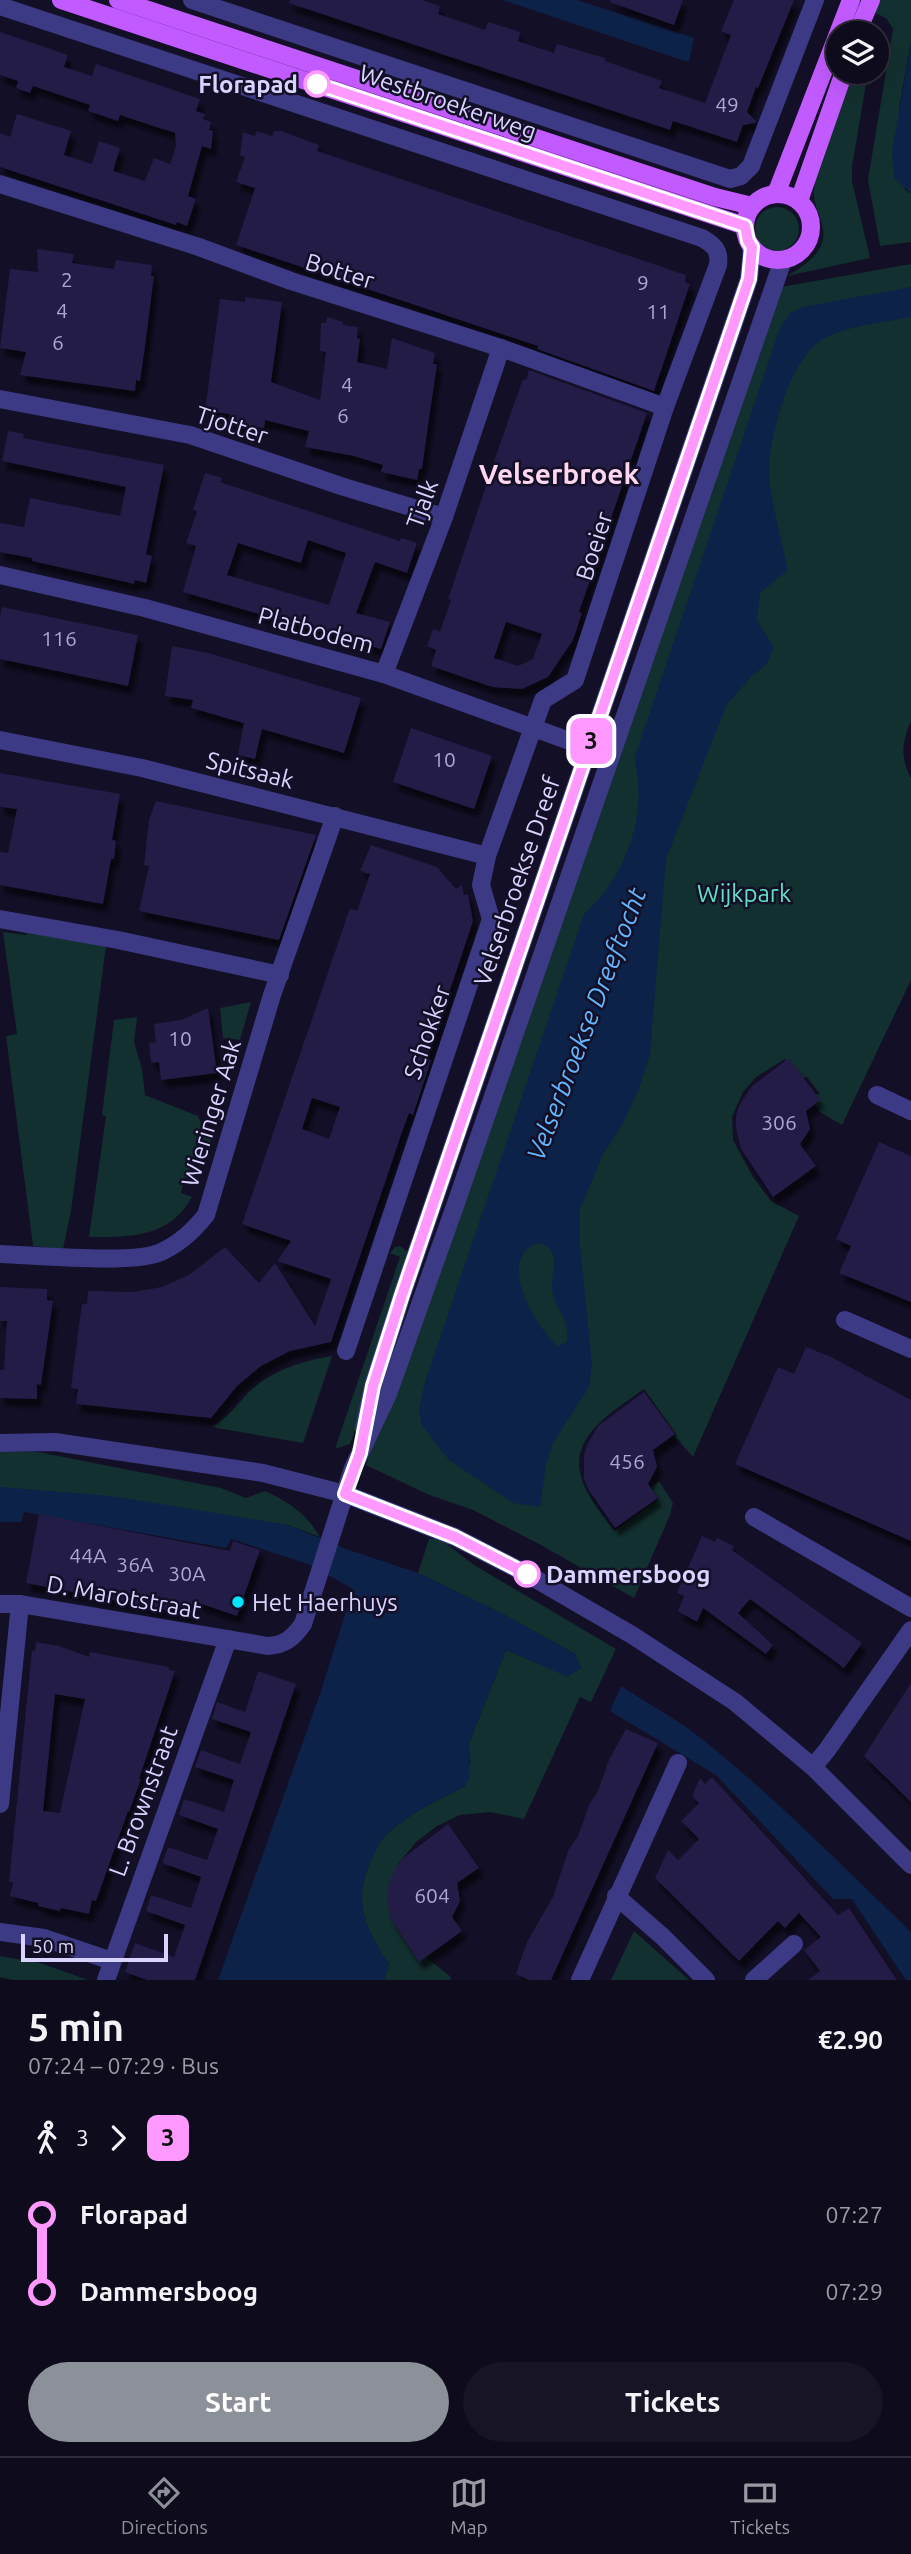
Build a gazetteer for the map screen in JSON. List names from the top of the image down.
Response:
{
  "streets": {
    "main road": ["Westbroekerweg"],
    "street": [
      "Botter",
      "Tjotter",
      "Tjalk",
      "Boeier",
      "Platbodem",
      "Spitsaak",
      "Velserbroekse Dreef",
      "Schokker",
      "Wieringer Aak",
      "D. Marotstraat",
      "L. Brownstraat"
    ]
  },
  "crossings": [
    ["Westbroekerweg", "Boeier"],
    ["Westbroekerweg", "Velserbroekse Dreef"],
    ["Botter", "Tjalk"],
    ["Botter", "Boeier"],
    ["Tjotter", "Tjalk"],
    ["Tjalk", "Platbodem"],
    ["Boeier", "Platbodem"],
    ["Boeier", "Schokker"],
    ["Platbodem", "Velserbroekse Dreef"],
    ["Platbodem", "Schokker"],
    ["Spitsaak", "Schokker"],
    ["Spitsaak", "Wieringer Aak"],
    ["Velserbroekse Dreef", "D. Marotstraat"],
    ["D. Marotstraat", "L. Brownstraat"]
  ],
  "districts": ["Velserbroek"],
  "water": ["Velserbroekse Dreeftocht"],
  "parks": ["Wijkpark"],
  "places": ["Florapad", "Dammersboog", "Het Haerhuys"],
  "lines": ["bus line 3"],
  "house_numbers": [
    "49",
    "2",
    "9",
    "4",
    "11",
    "6",
    "4",
    "6",
    "116",
    "10",
    "10",
    "306",
    "456",
    "44A",
    "36A",
    "30A",
    "604"
  ],
  "scale_bar": "50 m",
  "page": {
    "on_map": "3",
    "scale": "50 m",
    "heading": ["5 min", "07:24 – 07:29 · Bus", "€2.90"],
    "legs": ["3", "3"],
    "list": [
      {
        "name": "Florapad",
        "value": "07:27"
      },
      {
        "name": "Dammersboog",
        "value": "07:29"
      }
    ],
    "buttons": ["Start", "Tickets"],
    "tabs": ["Directions", "Map", "Tickets"]
  }
}
